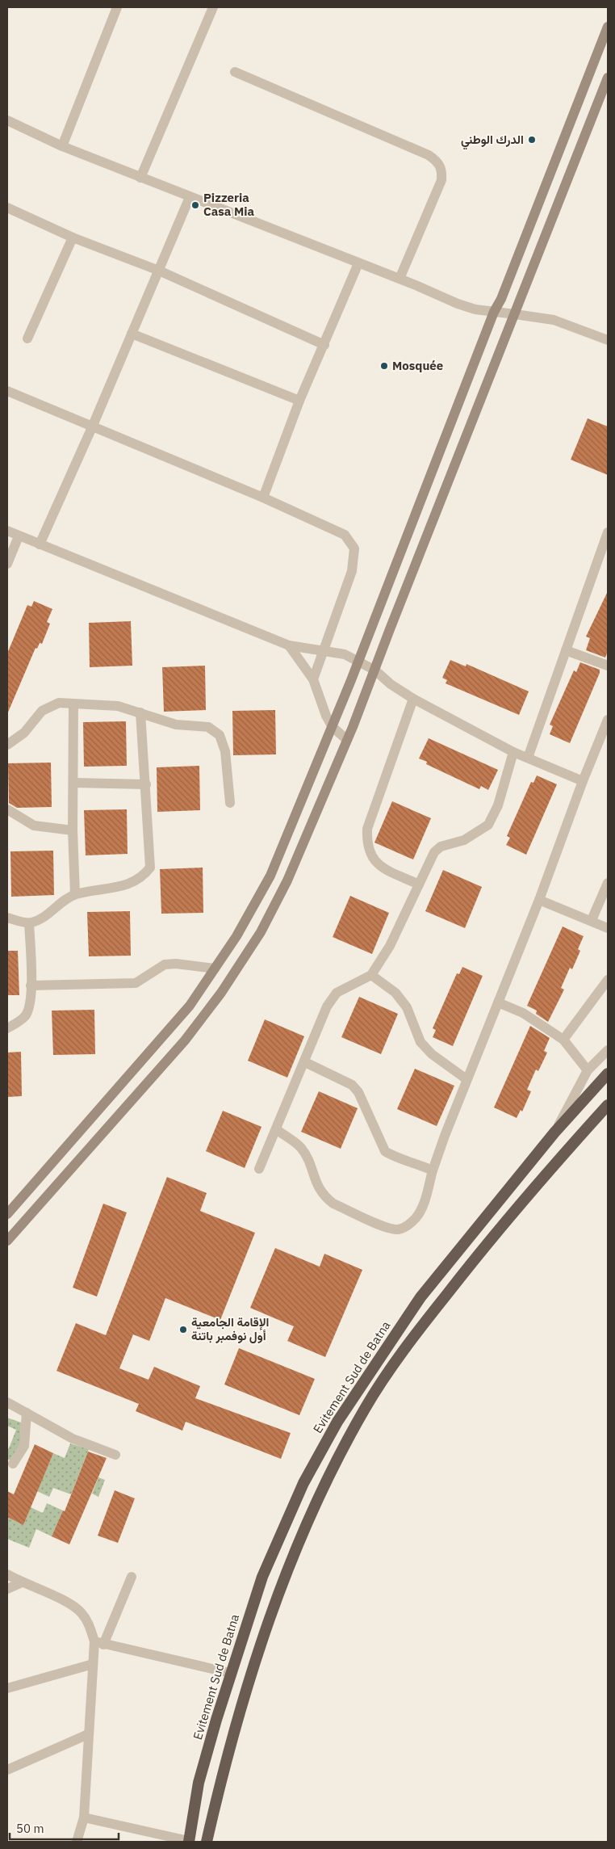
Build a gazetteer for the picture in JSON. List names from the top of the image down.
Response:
{
  "streets": {
    "highway": ["Evitement Sud de Batna"]
  },
  "places": [
    "الدرك الوطني",
    "Pizzeria Casa Mia",
    "Mosquée",
    "الإقامة الجامعية أول نوفمبر باتنة"
  ],
  "scale_bar": "50 m"
}
